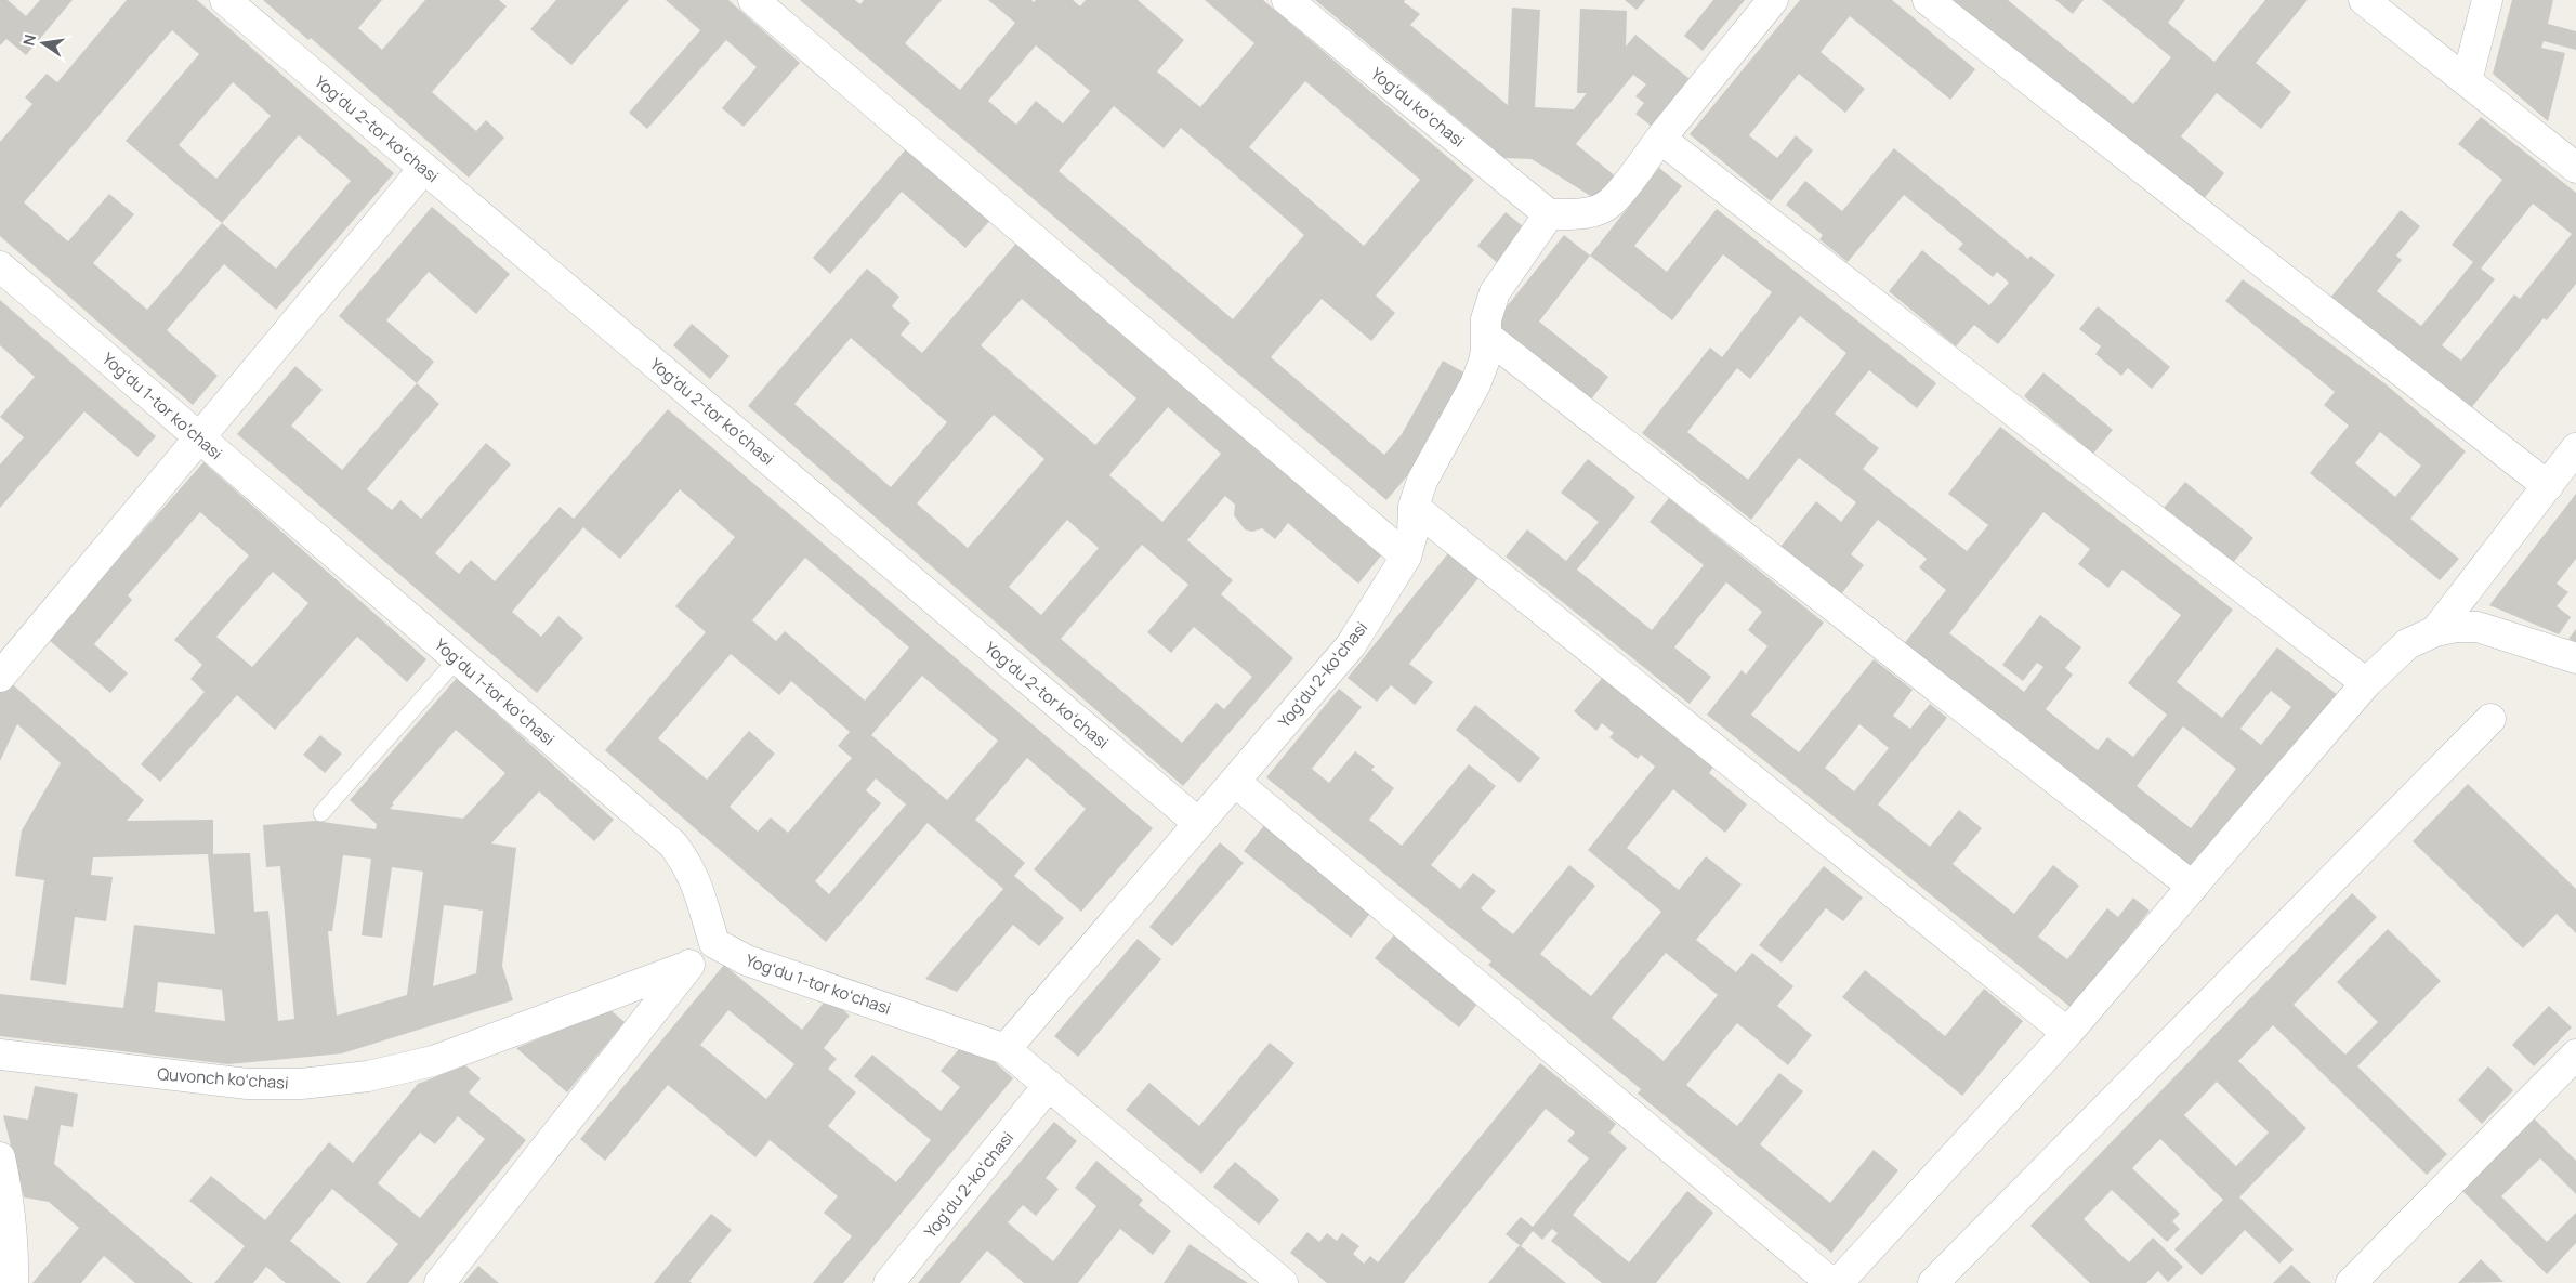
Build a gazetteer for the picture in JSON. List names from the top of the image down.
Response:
{
  "streets": {
    "street": [
      "Yogʻdu koʻchasi",
      "Yogʻdu 2-tor koʻchasi",
      "Yogʻdu 1-tor koʻchasi",
      "Yogʻdu 2-koʻchasi",
      "Quvonch koʻchasi"
    ]
  },
  "crossings": [
    ["Yogʻdu koʻchasi", "Yogʻdu 2-koʻchasi"],
    ["Yogʻdu 2-tor koʻchasi", "Yogʻdu 2-koʻchasi"],
    ["Yogʻdu 1-tor koʻchasi", "Yogʻdu 2-koʻchasi"]
  ],
  "north": "left"
}
